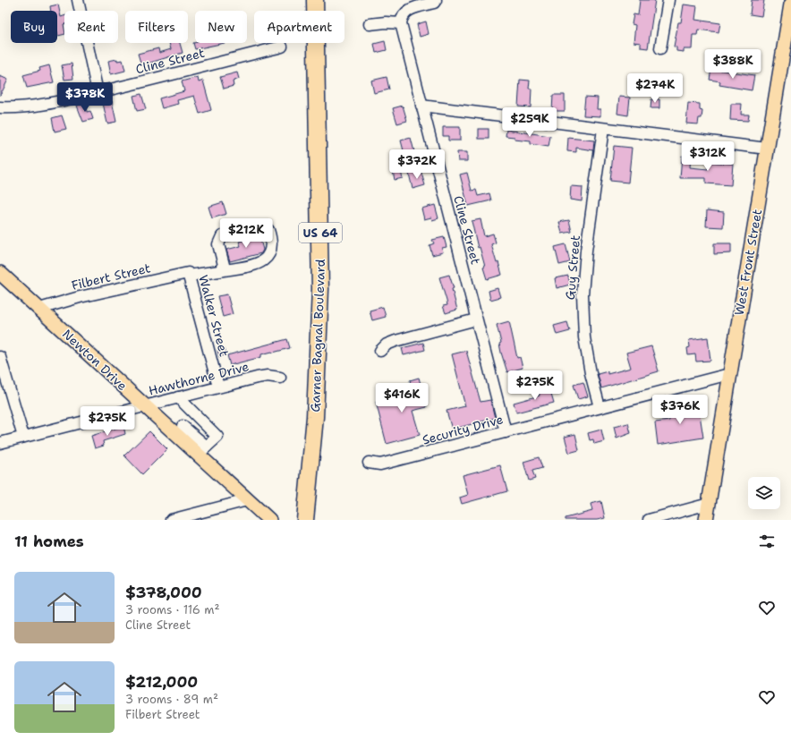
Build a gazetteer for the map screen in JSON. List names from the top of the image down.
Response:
{
  "streets": {
    "highway": ["US 64", "Garner Bagnal Boulevard"],
    "main road": ["West Front Street", "Newton Drive"],
    "street": [
      "Cline Street",
      "Guy Street",
      "Filbert Street",
      "Walker Street",
      "Hawthorne Drive",
      "Security Drive"
    ]
  },
  "crossings": [
    ["Cline Street", "Security Drive"],
    ["West Front Street", "Security Drive"],
    ["Guy Street", "Security Drive"],
    ["Filbert Street", "Walker Street"],
    ["Filbert Street", "Newton Drive"],
    ["Walker Street", "Hawthorne Drive"],
    ["Newton Drive", "Hawthorne Drive"]
  ],
  "page": {
    "chip": [
      "Buy",
      "Rent",
      "Filters",
      "New",
      "Apartment"
    ],
    "price": [
      "$388K",
      "$274K",
      "$378K",
      "$259K",
      "$312K",
      "$372K",
      "$212K",
      "$275K",
      "$416K",
      "$376K",
      "$275K"
    ],
    "heading": "11 homes",
    "list": [
      {
        "name": "$378,000",
        "note": "3 rooms · 116 m² · Cline Street"
      },
      {
        "name": "$212,000",
        "note": "3 rooms · 89 m² · Filbert Street"
      }
    ]
  }
}
